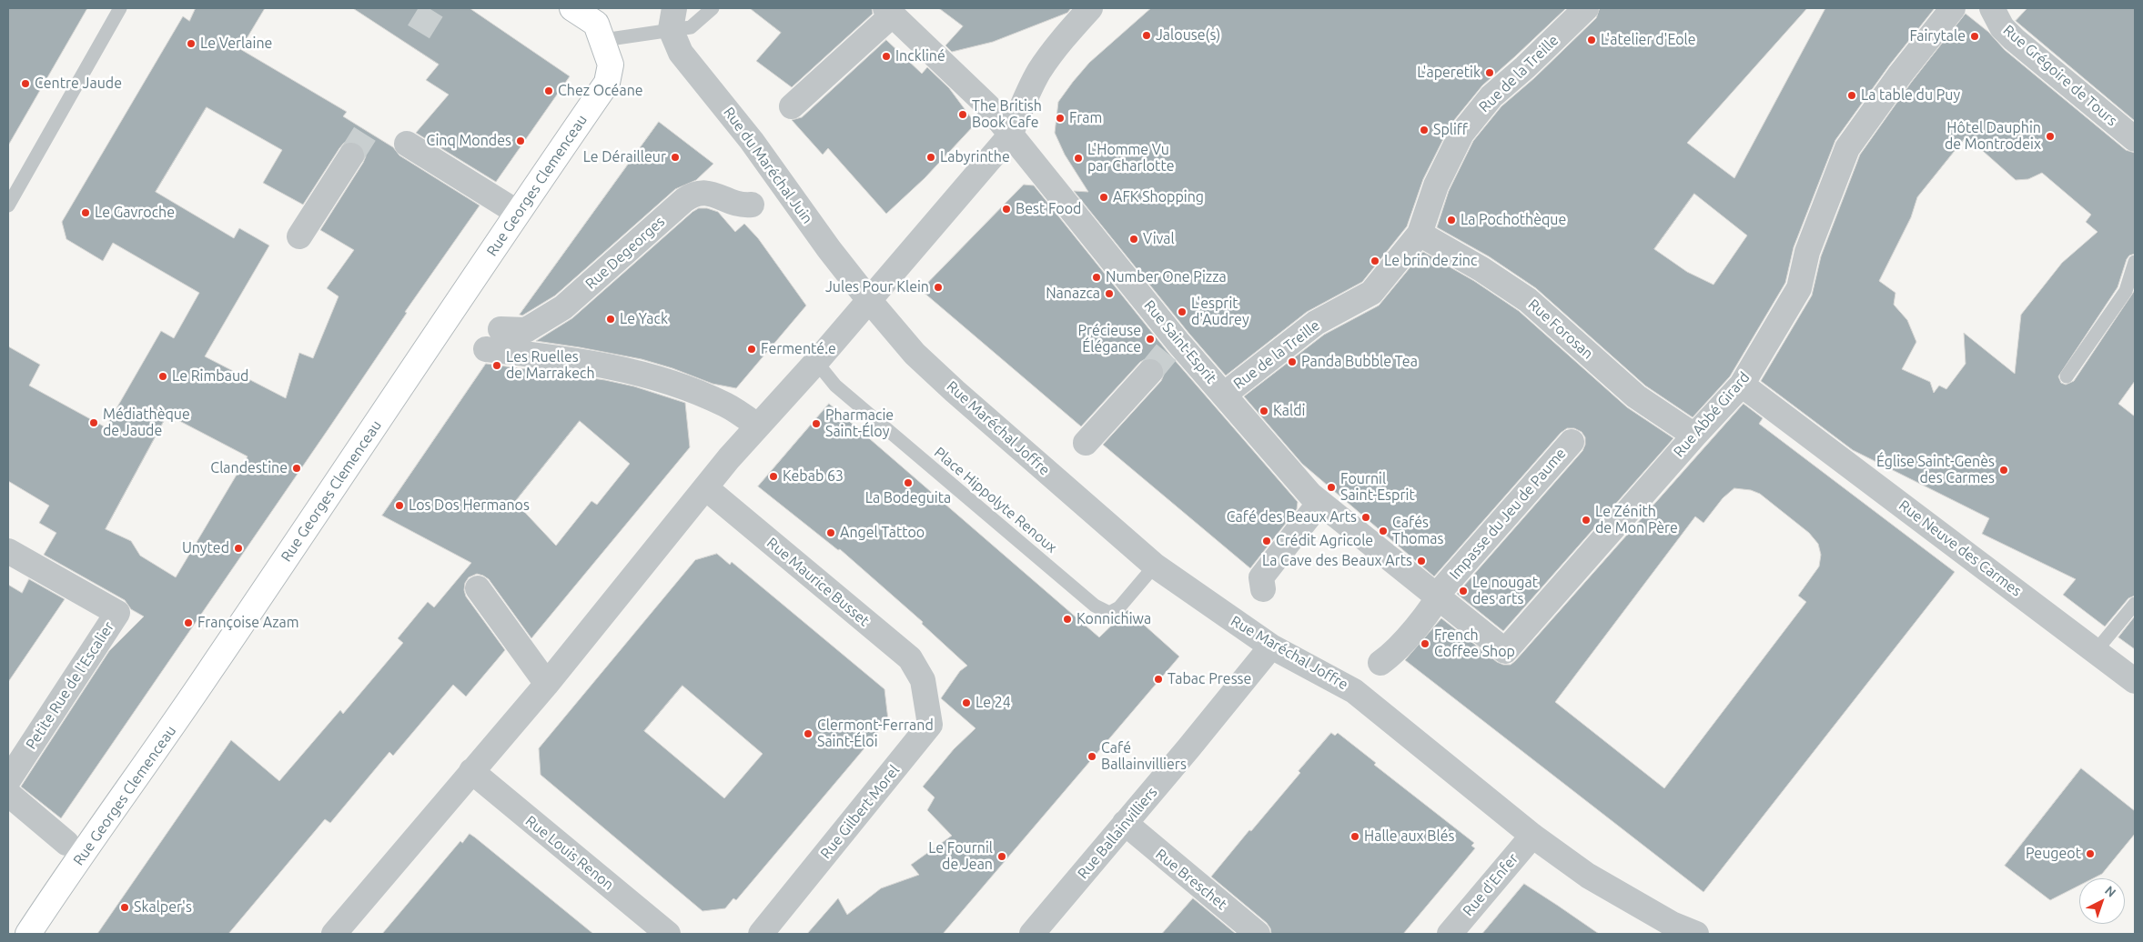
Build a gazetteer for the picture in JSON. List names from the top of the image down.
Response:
{
  "streets": {
    "street": [
      "Rue de la Treille",
      "Rue Grégoire de Tours",
      "Rue du Maréchal Juin",
      "Rue Georges Clemenceau",
      "Rue Degeorges",
      "Rue Forosan",
      "Rue Saint-Esprit",
      "Rue Abbé Girard",
      "Rue Maréchal Joffre",
      "Impasse du Jeu de Paume",
      "Rue Neuve des Carmes",
      "Rue Maurice Busset",
      "Petite Rue de l'Escalier",
      "Rue Gilbert Morel",
      "Rue Ballainvilliers",
      "Rue Louis Renon",
      "Rue Breschet",
      "Rue d'Enfer"
    ],
    "lane": ["Place Hippolyte Renoux"]
  },
  "crossings": [
    ["Rue de la Treille", "Rue Forosan"],
    ["Rue de la Treille", "Rue Saint-Esprit"],
    ["Rue du Maréchal Juin", "Rue Maréchal Joffre"],
    ["Rue Forosan", "Rue Abbé Girard"],
    ["Rue Saint-Esprit", "Rue Abbé Girard"],
    ["Rue Saint-Esprit", "Impasse du Jeu de Paume"],
    ["Rue Abbé Girard", "Impasse du Jeu de Paume"],
    ["Rue Abbé Girard", "Rue Neuve des Carmes"],
    ["Rue Maréchal Joffre", "Place Hippolyte Renoux"],
    ["Rue Maréchal Joffre", "Rue Ballainvilliers"],
    ["Rue Maréchal Joffre", "Rue d'Enfer"],
    ["Rue Maurice Busset", "Rue Gilbert Morel"],
    ["Rue Ballainvilliers", "Rue Breschet"]
  ],
  "places": [
    "Jalouse(s)",
    "Fairytale",
    "L'atelier d'Eole",
    "Le Verlaine",
    "Inckliné",
    "L'aperetik",
    "Centre Jaude",
    "Chez Océane",
    "La table du Puy",
    "The British Book Cafe",
    "Fram",
    "Spliff",
    "Hôtel Dauphin de Montrodeix",
    "Cinq Mondes",
    "Le Dérailleur",
    "Labyrinthe",
    "L'Homme Vu par Charlotte",
    "AFK Shopping",
    "Best Food",
    "Le Gavroche",
    "La Pochothèque",
    "Vival",
    "Le brin de zinc",
    "Number One Pizza",
    "Jules Pour Klein",
    "Nanazca",
    "L'esprit d'Audrey",
    "Le Yack",
    "Précieuse Élégance",
    "Fermenté.e",
    "Panda Bubble Tea",
    "Les Ruelles de Marrakech",
    "Le Rimbaud",
    "Kaldi",
    "Médiathèque de Jaude",
    "Pharmacie Saint-Éloy",
    "Clandestine",
    "Église Saint-Genès des Carmes",
    "Kebab 63",
    "La Bodeguita",
    "Fournil Saint-Esprit",
    "Los Dos Hermanos",
    "Café des Beaux Arts",
    "Le Zénith de Mon Père",
    "Cafés Thomas",
    "Angel Tattoo",
    "Crédit Agricole",
    "Unyted",
    "La Cave des Beaux Arts",
    "Le nougat des arts",
    "Konnichiwa",
    "Françoise Azam",
    "French Coffee Shop",
    "Tabac Presse",
    "Le 24",
    "Clermont-Ferrand Saint-Éloi",
    "Café Ballainvilliers",
    "Halle aux Blés",
    "Peugeot",
    "Le Fournil de Jean",
    "Skalper's"
  ],
  "north": "top right"
}
